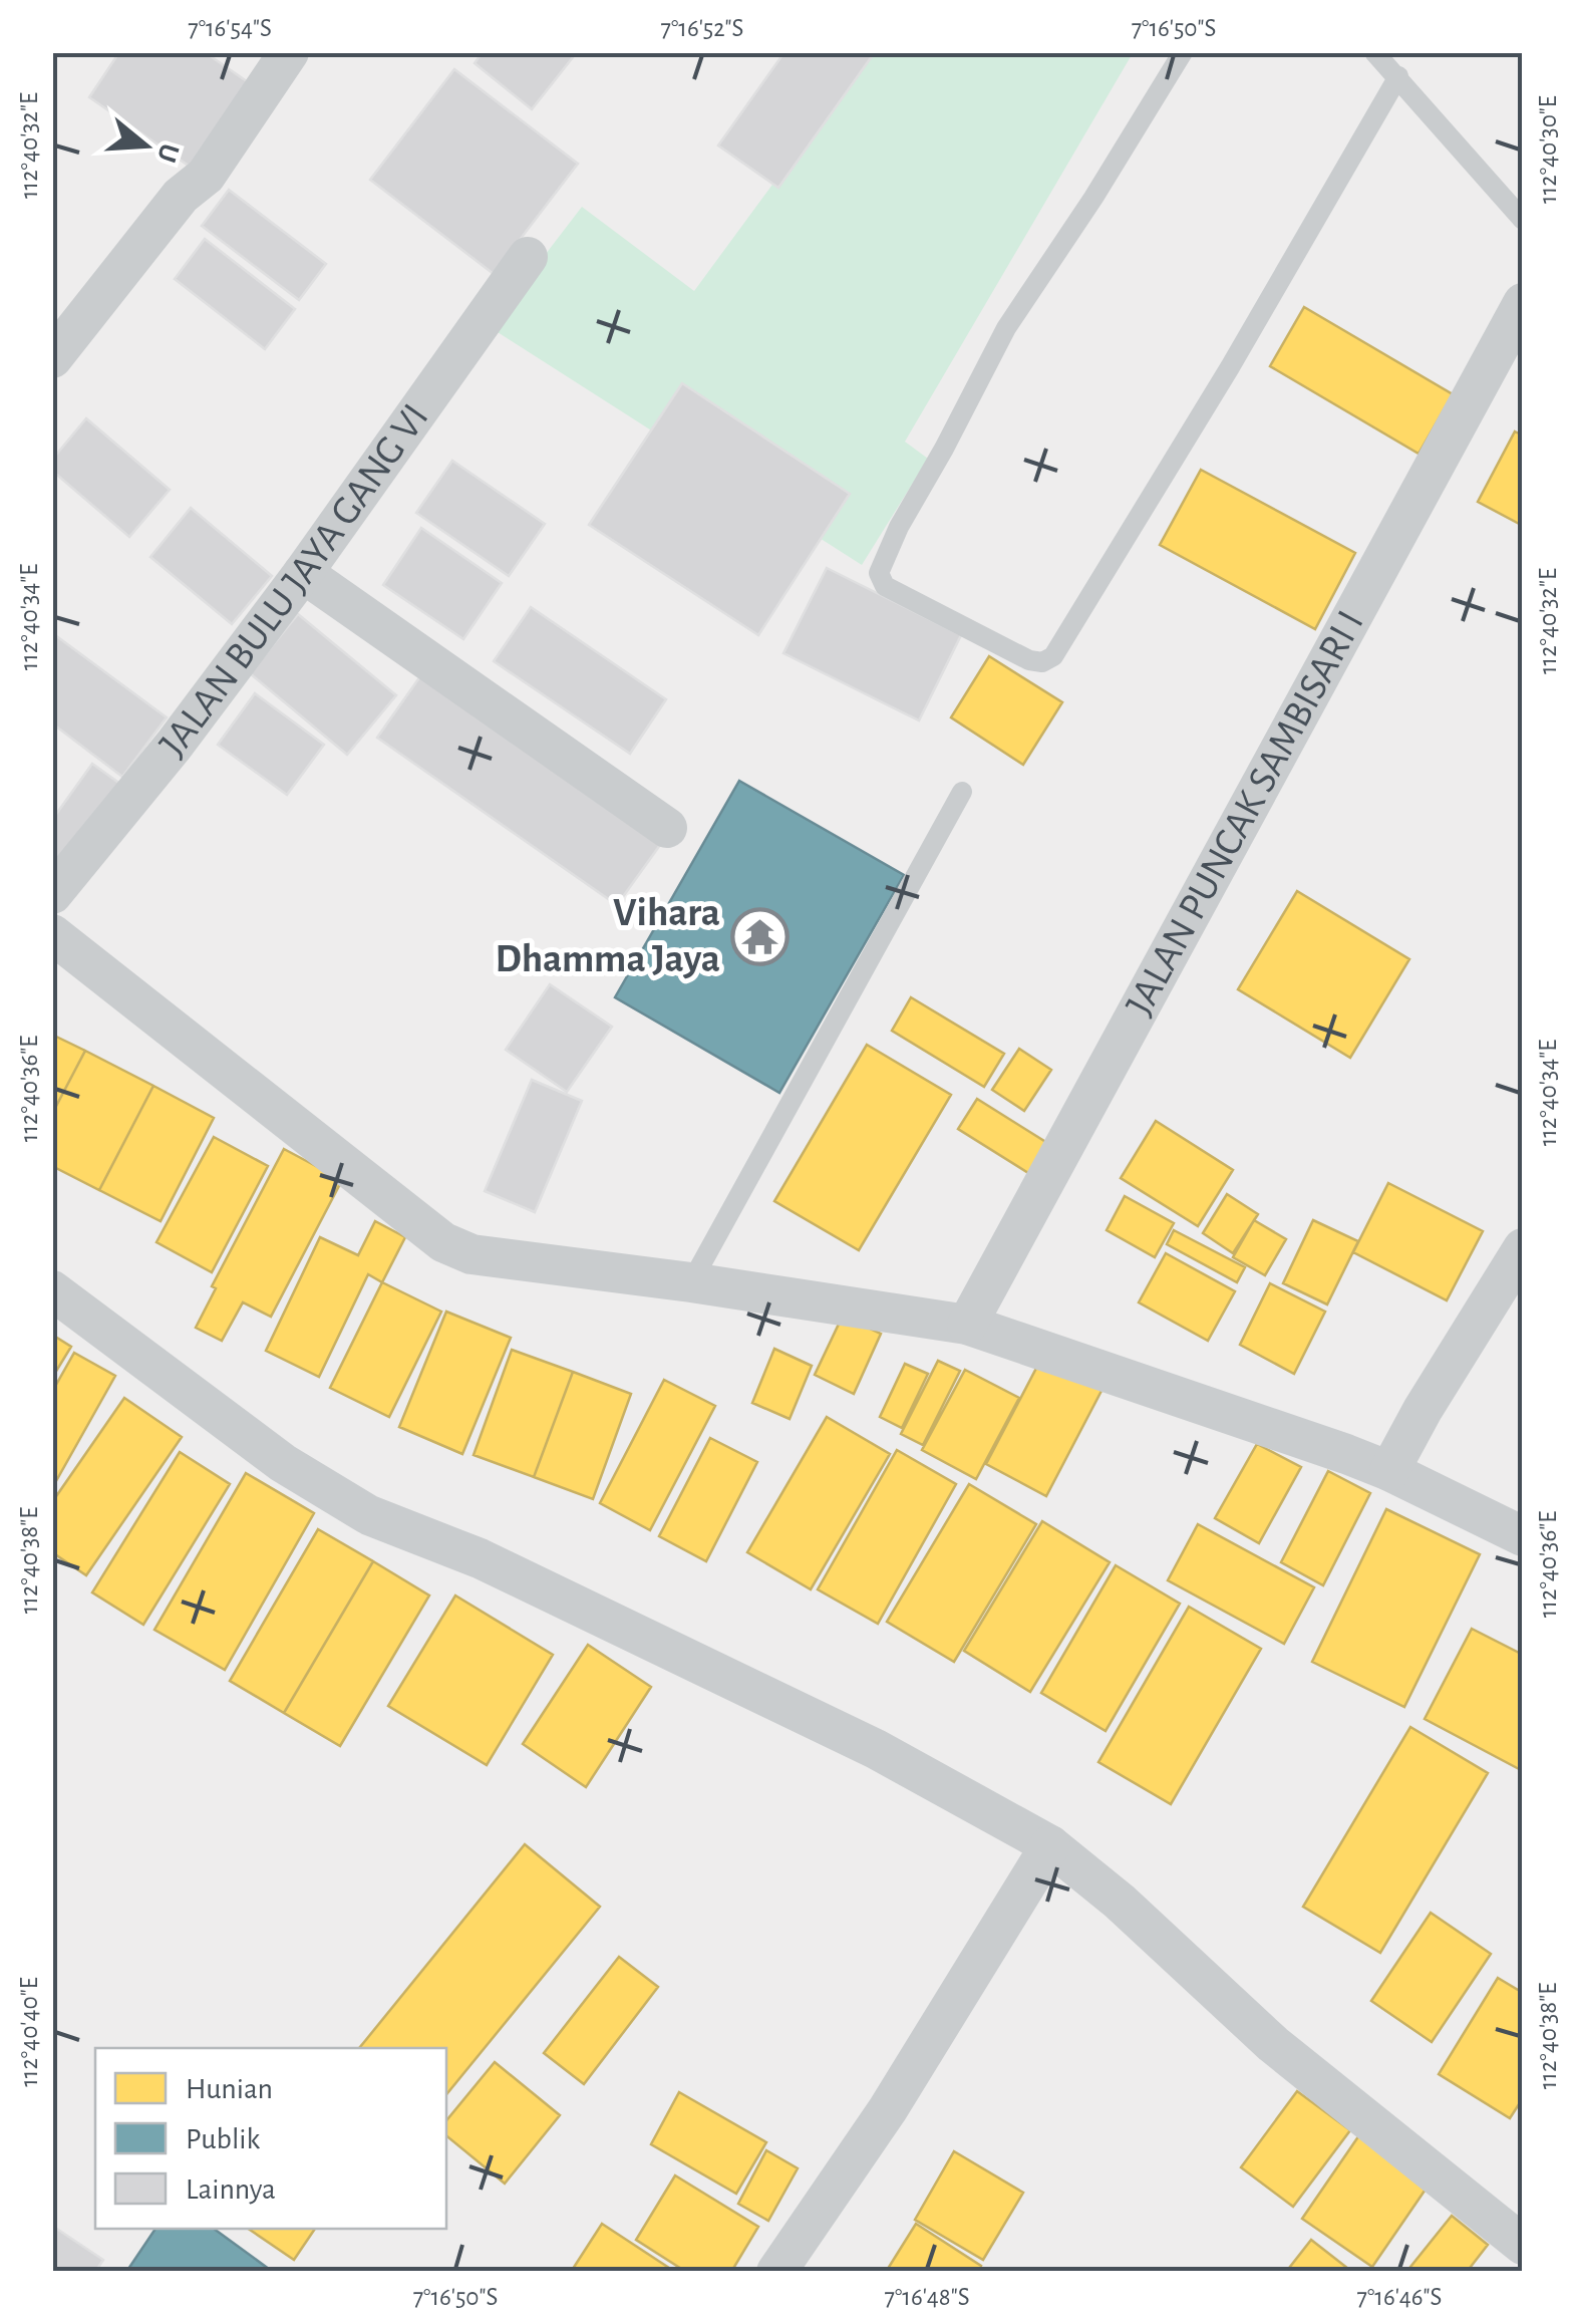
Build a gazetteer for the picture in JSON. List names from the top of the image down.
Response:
{
  "streets": {
    "street": ["JALAN BULU JAYA GANG VI", "JALAN PUNCAK SAMBISARI I"]
  },
  "places": {
    "temple": ["Vihara Dhamma Jaya"]
  },
  "legend": ["Hunian", "Publik", "Lainnya"],
  "north": "right",
  "coordinates": [
    "7°16'54\"S",
    "7°16'52\"S",
    "7°16'50\"S",
    "112°40'32\"E",
    "112°40'30\"E",
    "112°40'34\"E",
    "112°40'36\"E",
    "112°40'38\"E",
    "112°40'40\"E",
    "7°16'48\"S",
    "7°16'46\"S"
  ]
}
